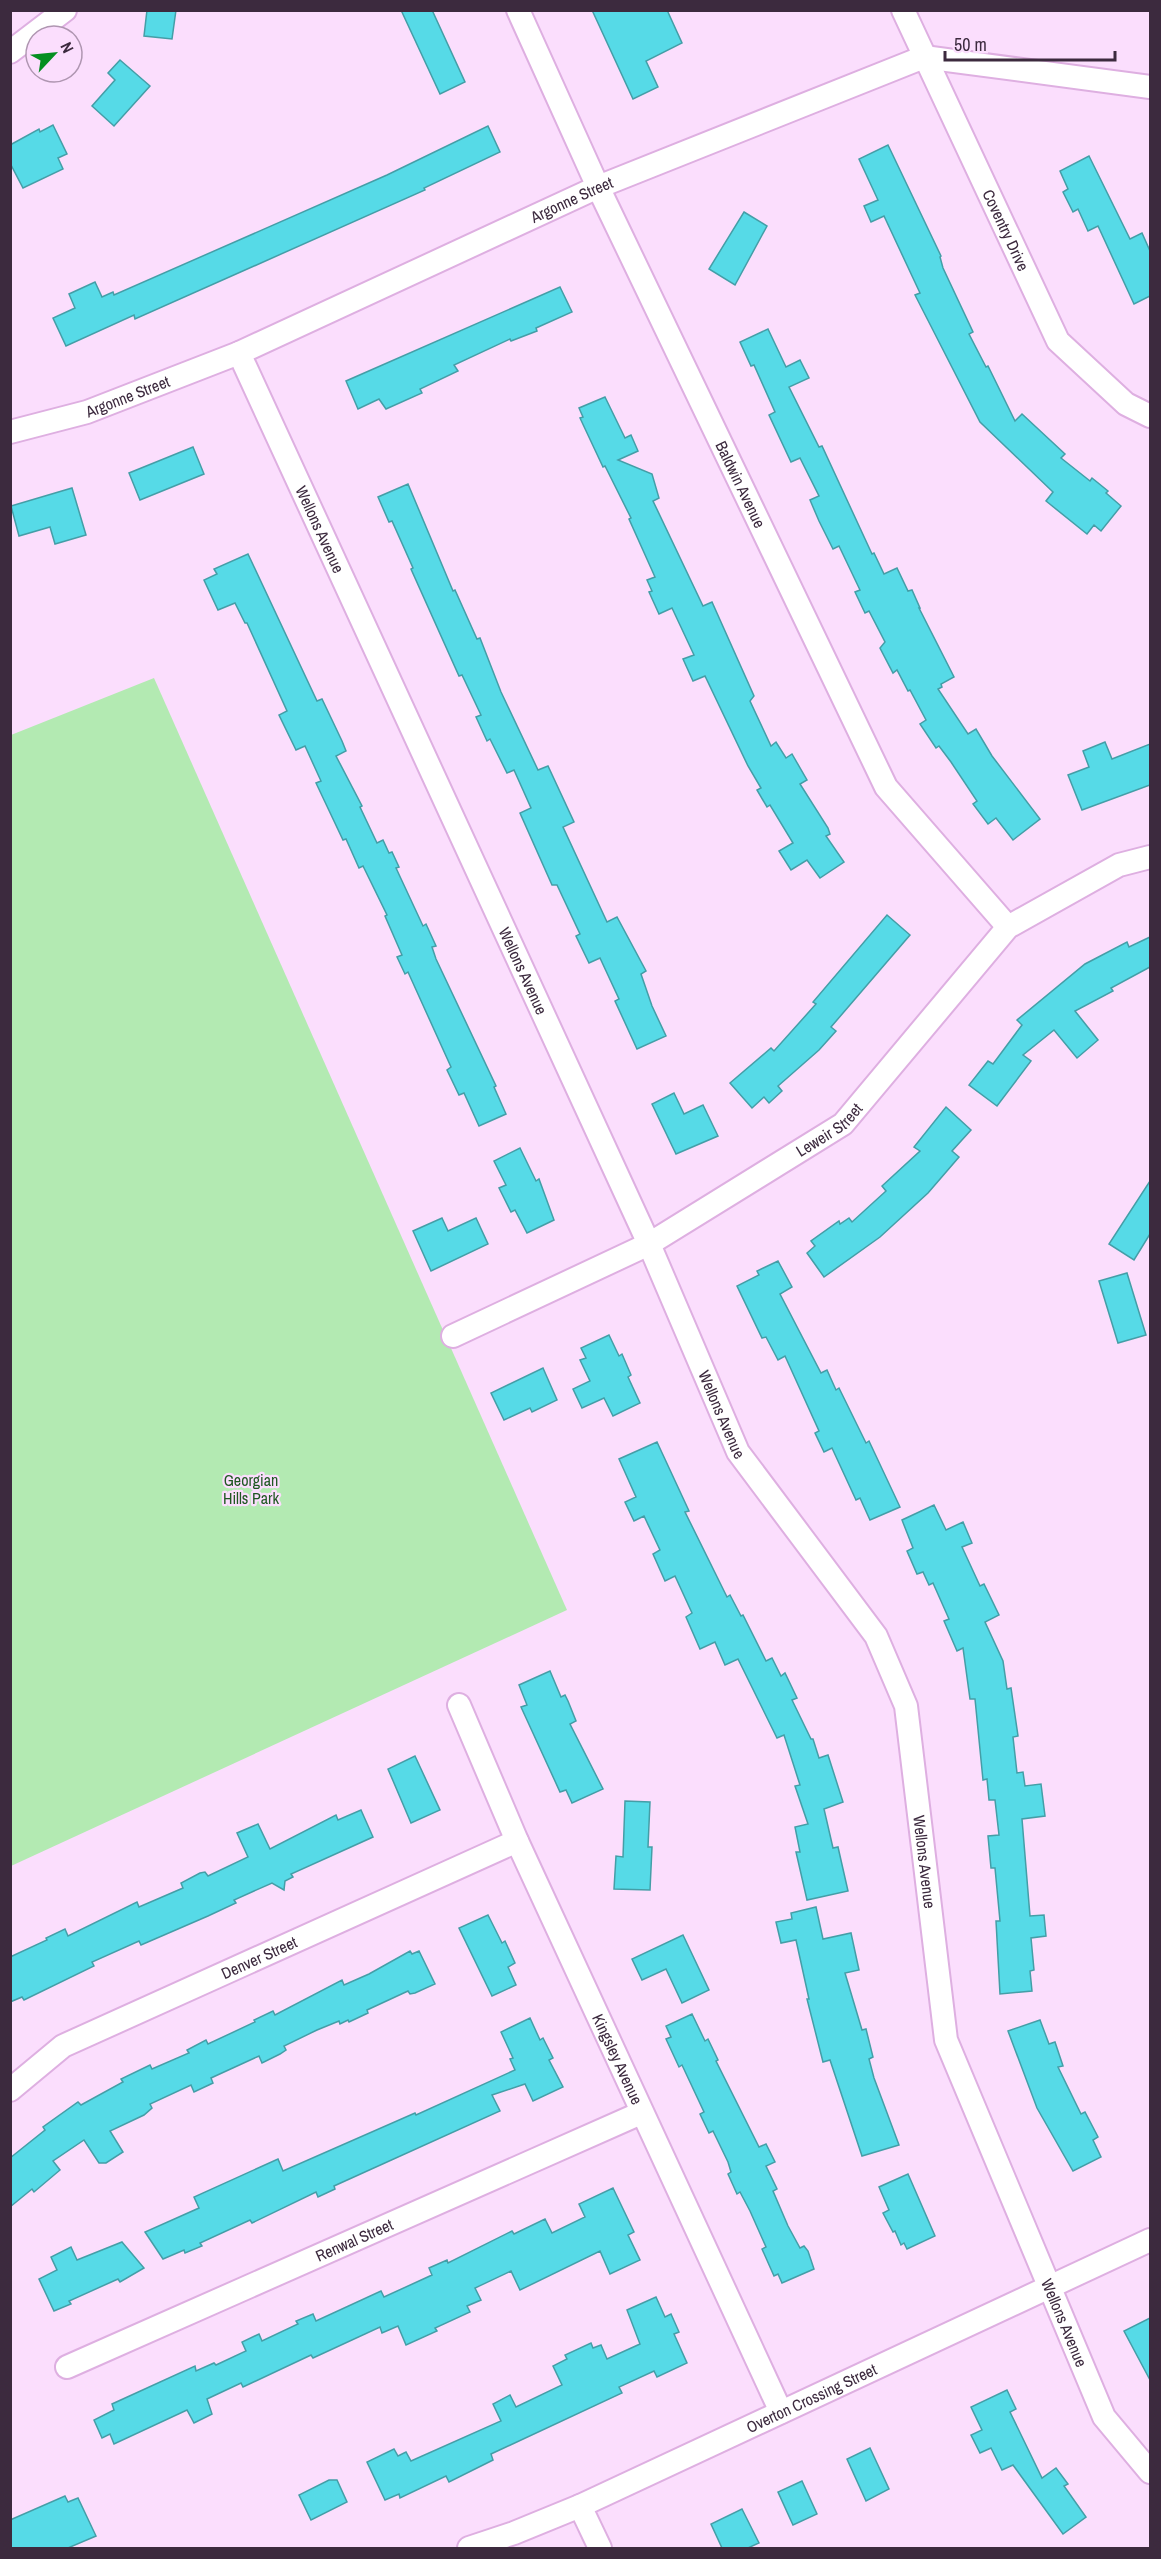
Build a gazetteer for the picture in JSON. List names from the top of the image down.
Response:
{
  "streets": {
    "street": [
      "Argonne Street",
      "Coventry Drive",
      "Baldwin Avenue",
      "Wellons Avenue",
      "Leweir Street",
      "Denver Street",
      "Kingsley Avenue",
      "Renwal Street",
      "Overton Crossing Street"
    ]
  },
  "crossings": [
    ["Argonne Street", "Coventry Drive"],
    ["Argonne Street", "Baldwin Avenue"],
    ["Argonne Street", "Wellons Avenue"],
    ["Baldwin Avenue", "Leweir Street"],
    ["Wellons Avenue", "Leweir Street"],
    ["Wellons Avenue", "Overton Crossing Street"],
    ["Denver Street", "Kingsley Avenue"],
    ["Kingsley Avenue", "Renwal Street"],
    ["Kingsley Avenue", "Overton Crossing Street"]
  ],
  "parks": ["Georgian Hills Park"],
  "scale_bar": "50 m",
  "north": "top right"
}
